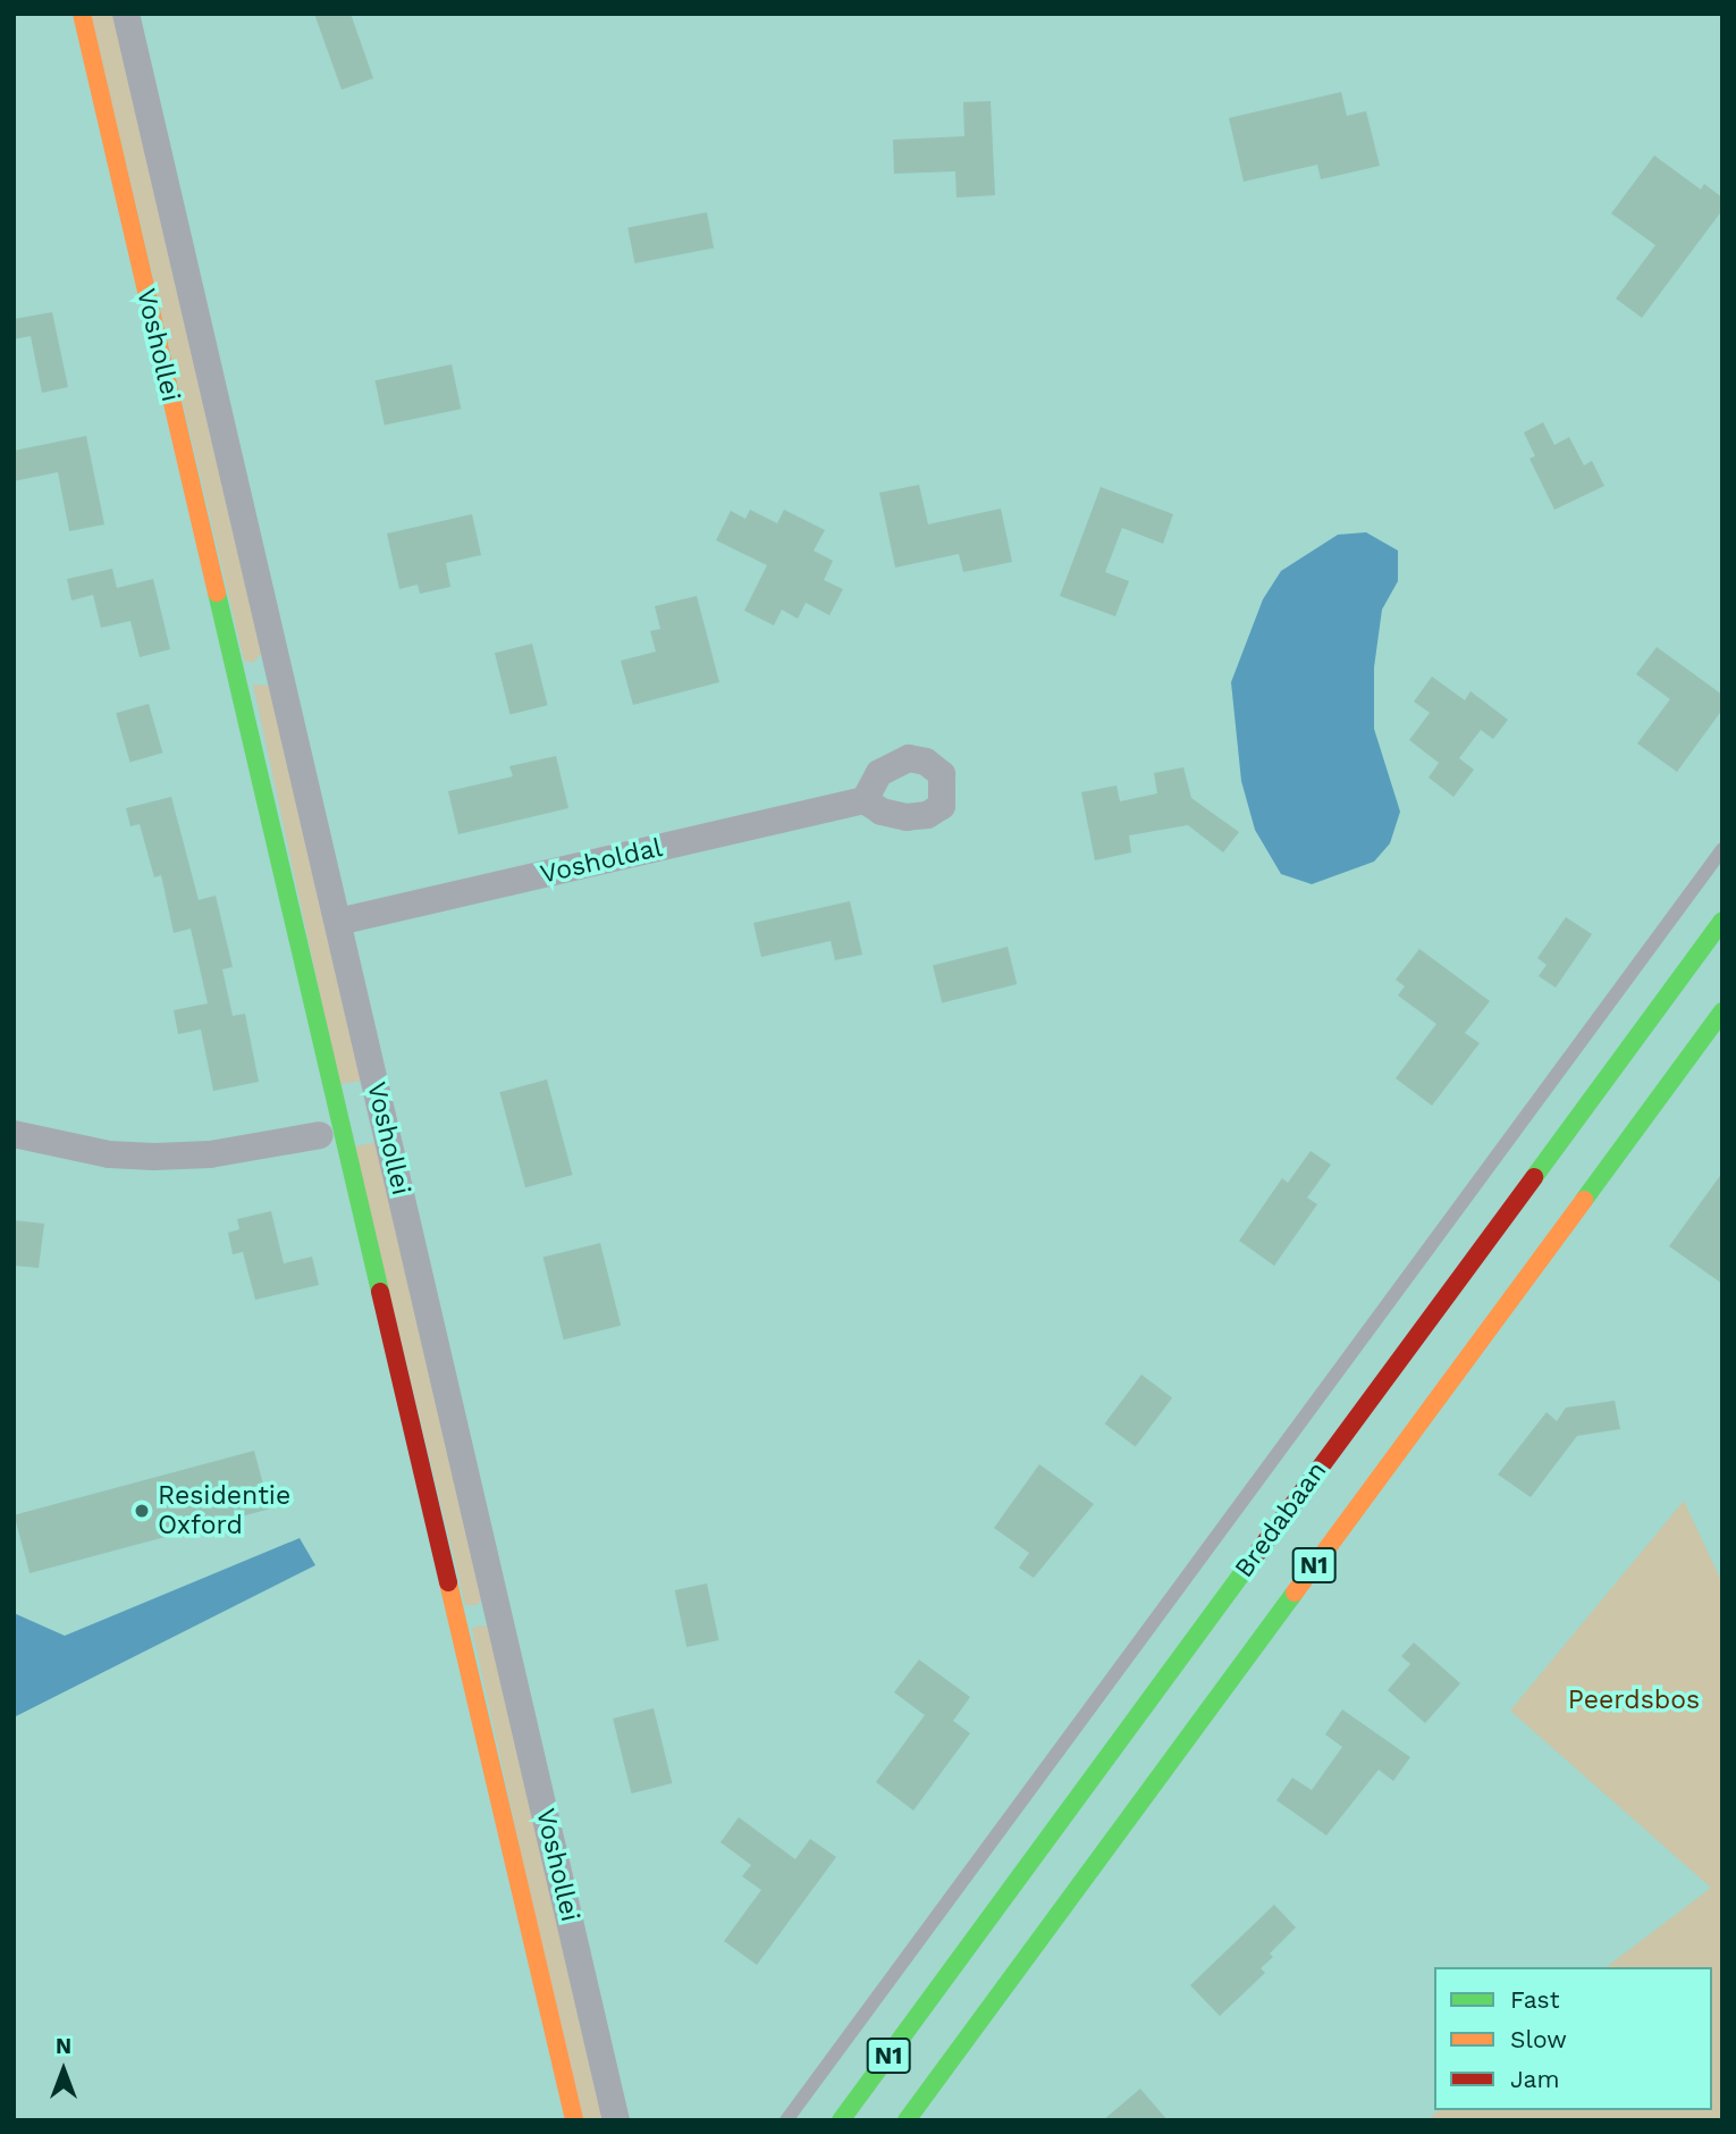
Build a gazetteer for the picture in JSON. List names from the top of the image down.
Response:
{
  "streets": {
    "main road": ["Voshollei", "Bredabaan", "N1"],
    "street": ["Vosholdal"]
  },
  "crossings": [
    ["Voshollei", "Vosholdal"]
  ],
  "parks": ["Peerdsbos"],
  "places": ["Residentie Oxford"],
  "legend": ["Fast", "Slow", "Jam"],
  "north": "top"
}
